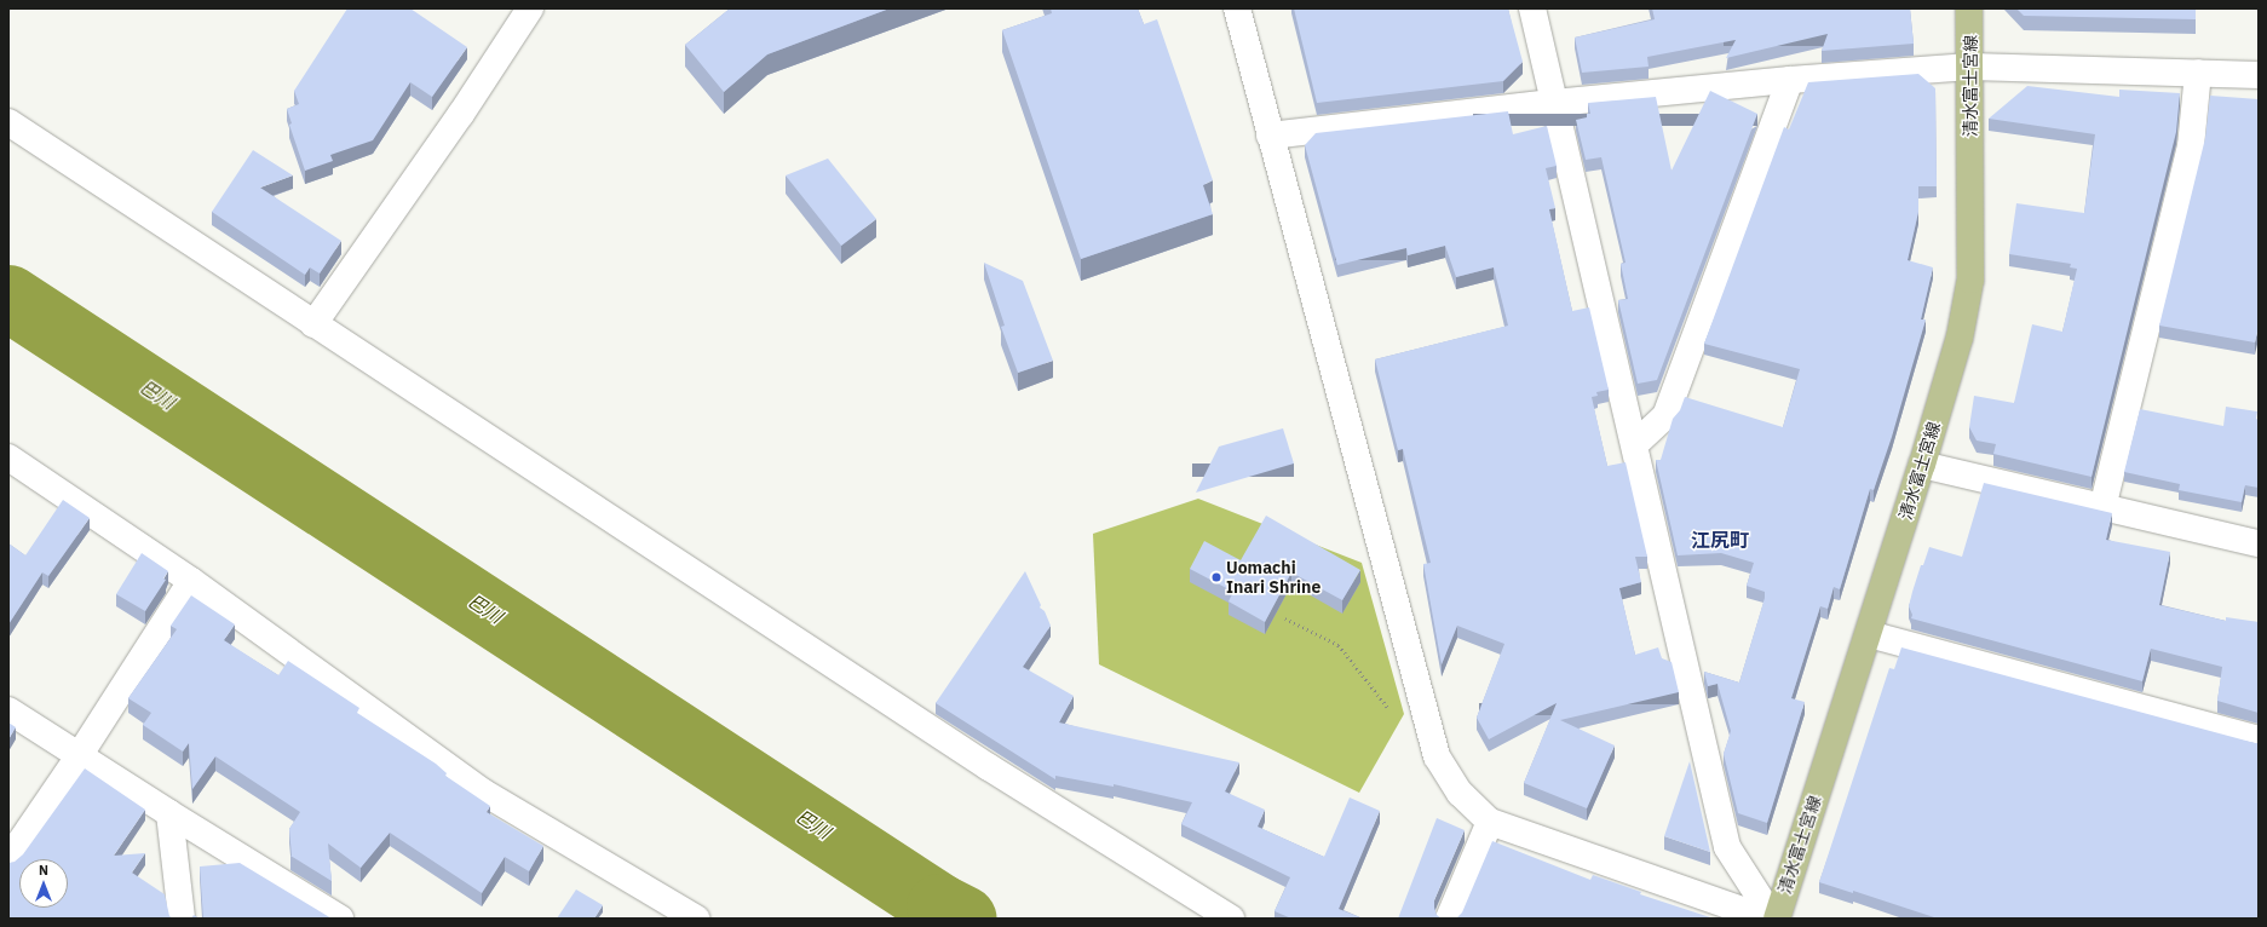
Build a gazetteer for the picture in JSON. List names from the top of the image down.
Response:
{
  "streets": {
    "main road": ["清水富士宮線"]
  },
  "districts": ["江尻町"],
  "water": ["巴川"],
  "places": ["Uomachi Inari Shrine"],
  "north": "top"
}
